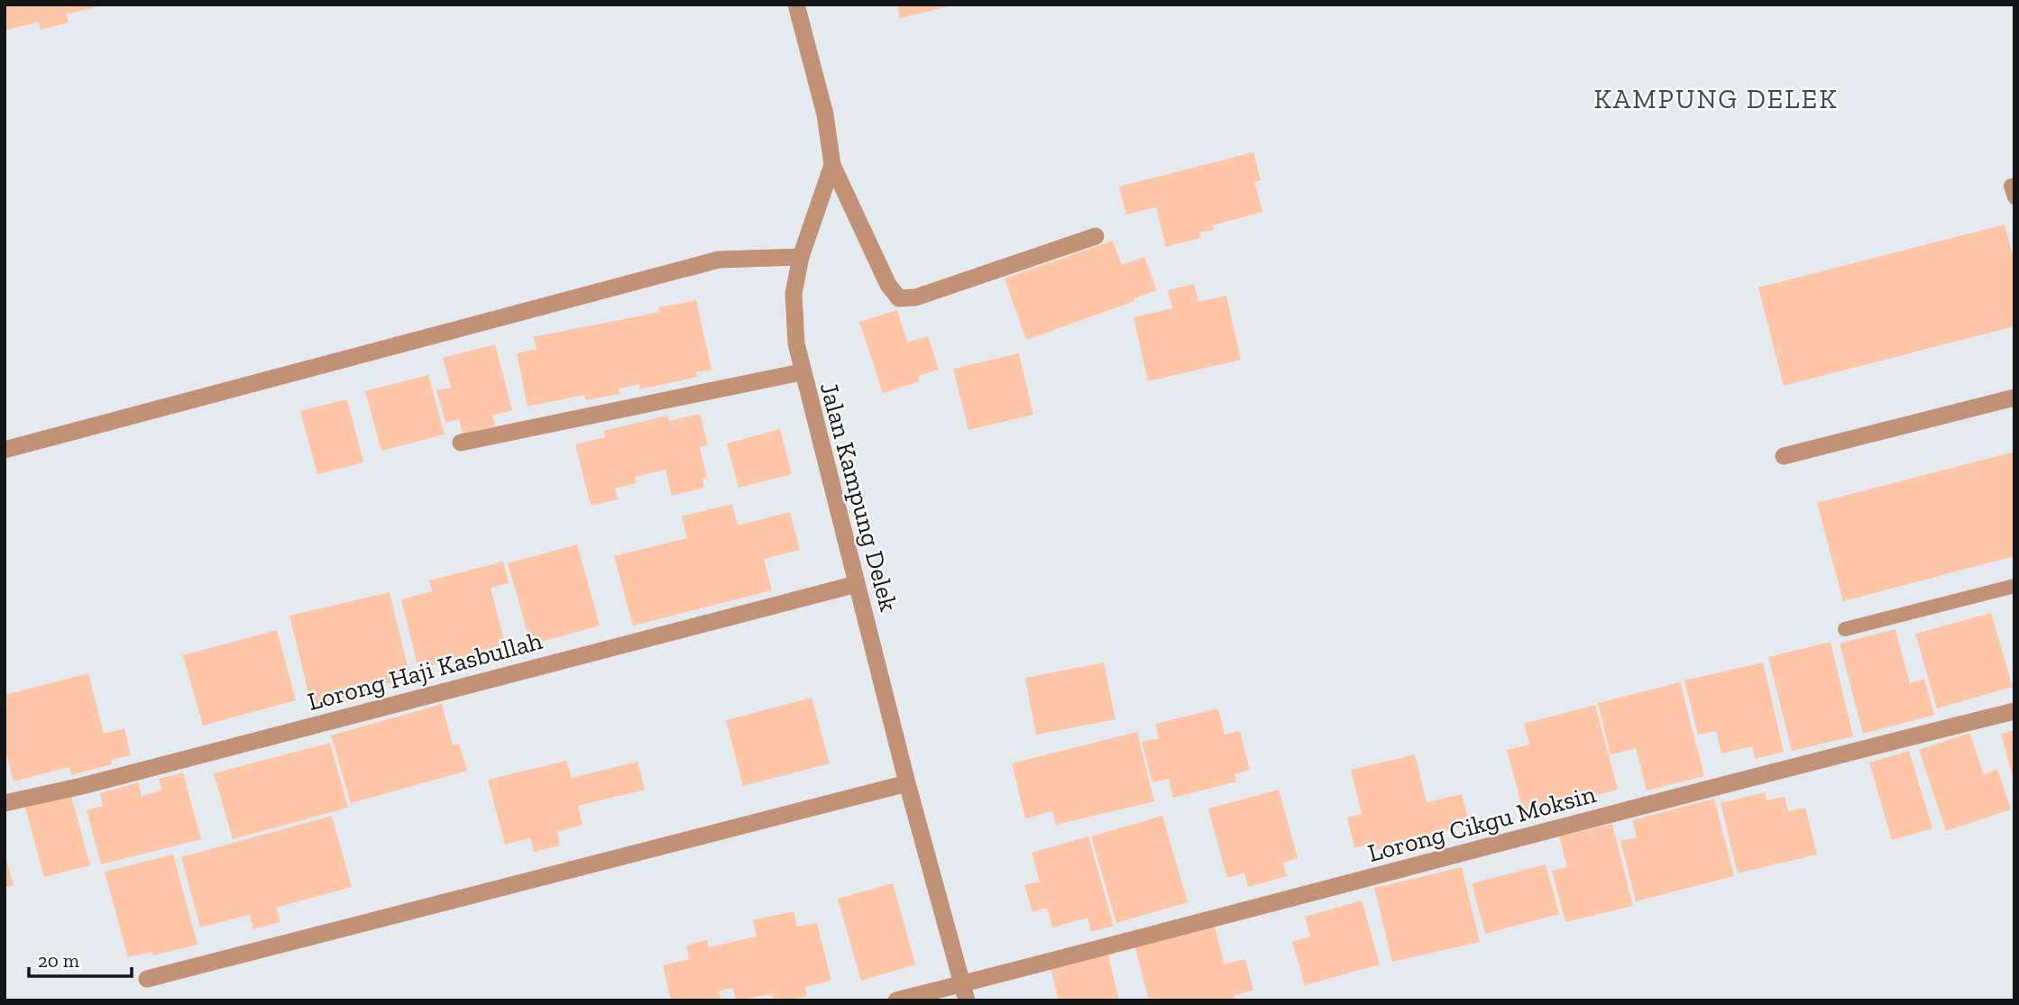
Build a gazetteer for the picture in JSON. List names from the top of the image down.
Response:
{
  "streets": {
    "street": ["Jalan Kampung Delek", "Lorong Haji Kasbullah", "Lorong Cikgu Moksin"]
  },
  "crossings": [
    ["Jalan Kampung Delek", "Lorong Haji Kasbullah"],
    ["Jalan Kampung Delek", "Lorong Cikgu Moksin"]
  ],
  "districts": ["KAMPUNG DELEK"],
  "scale_bar": "20 m"
}
